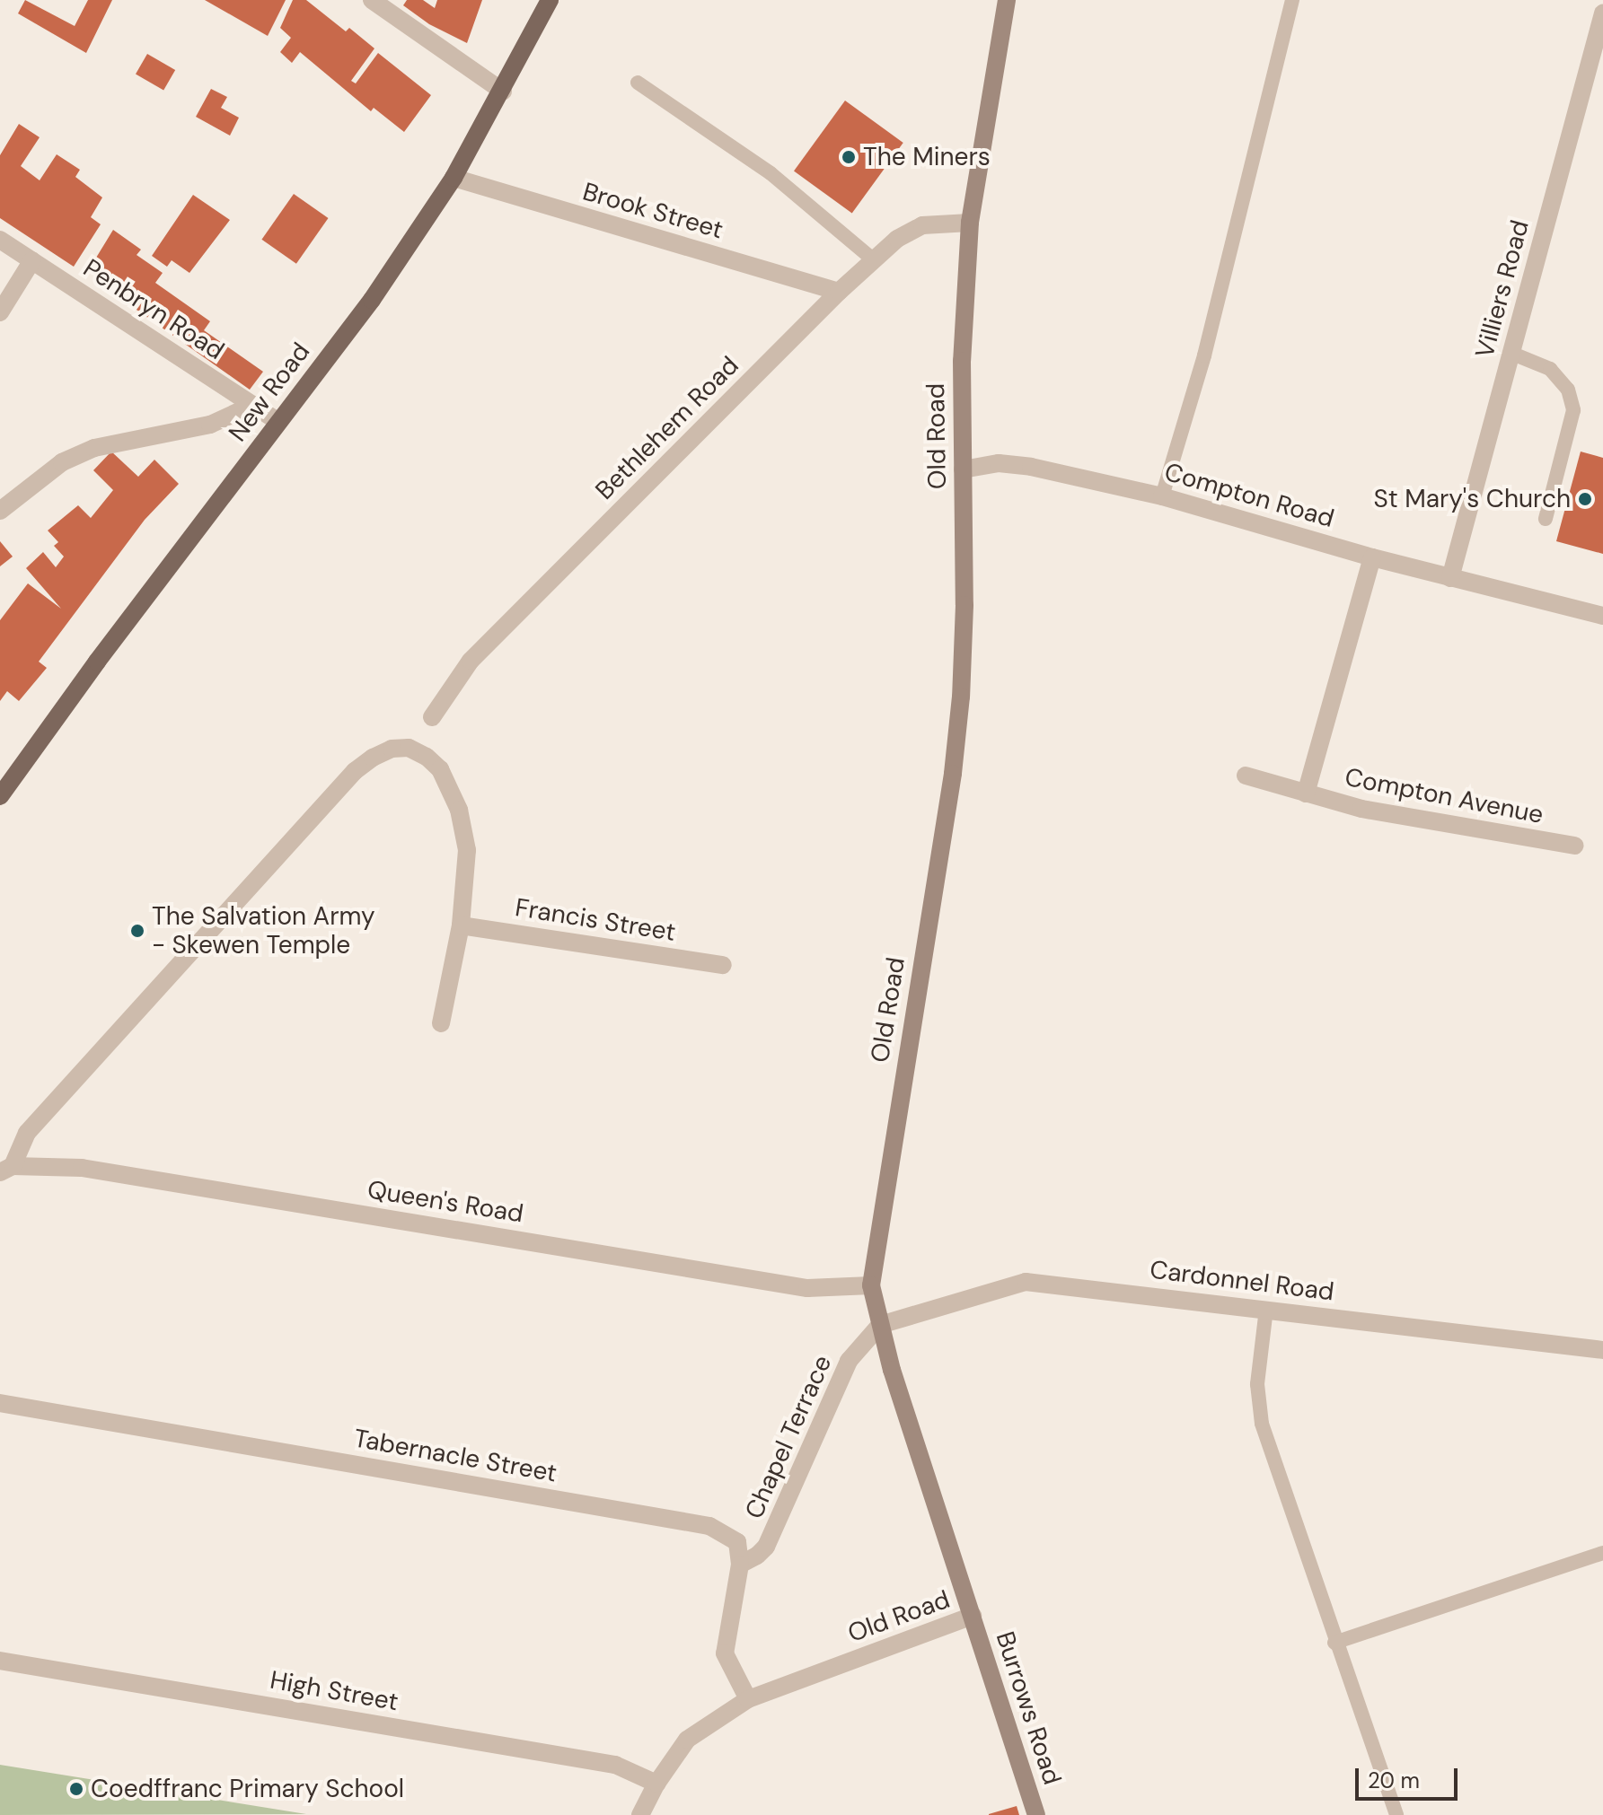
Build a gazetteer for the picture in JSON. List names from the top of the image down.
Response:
{
  "streets": {
    "main road": ["New Road", "Old Road", "Burrows Road"],
    "street": [
      "Brook Street",
      "Villiers Road",
      "Penbryn Road",
      "Bethlehem Road",
      "Compton Road",
      "Compton Avenue",
      "Francis Street",
      "Queen's Road",
      "Cardonnel Road",
      "Chapel Terrace",
      "Tabernacle Street",
      "High Street"
    ]
  },
  "crossings": [
    ["Brook Street", "New Road"],
    ["Brook Street", "Bethlehem Road"],
    ["Villiers Road", "Compton Road"],
    ["Penbryn Road", "New Road"],
    ["Bethlehem Road", "Old Road"],
    ["Old Road", "Compton Road"],
    ["Old Road", "Queen's Road"],
    ["Old Road", "Cardonnel Road"],
    ["Old Road", "Chapel Terrace"],
    ["Old Road", "High Street"],
    ["Old Road", "Burrows Road"],
    ["Compton Road", "Compton Avenue"],
    ["Cardonnel Road", "Chapel Terrace"],
    ["Chapel Terrace", "Tabernacle Street"]
  ],
  "places": [
    "The Miners",
    "St Mary's Church",
    "The Salvation Army - Skewen Temple",
    "Coedffranc Primary School"
  ],
  "scale_bar": "20 m"
}
